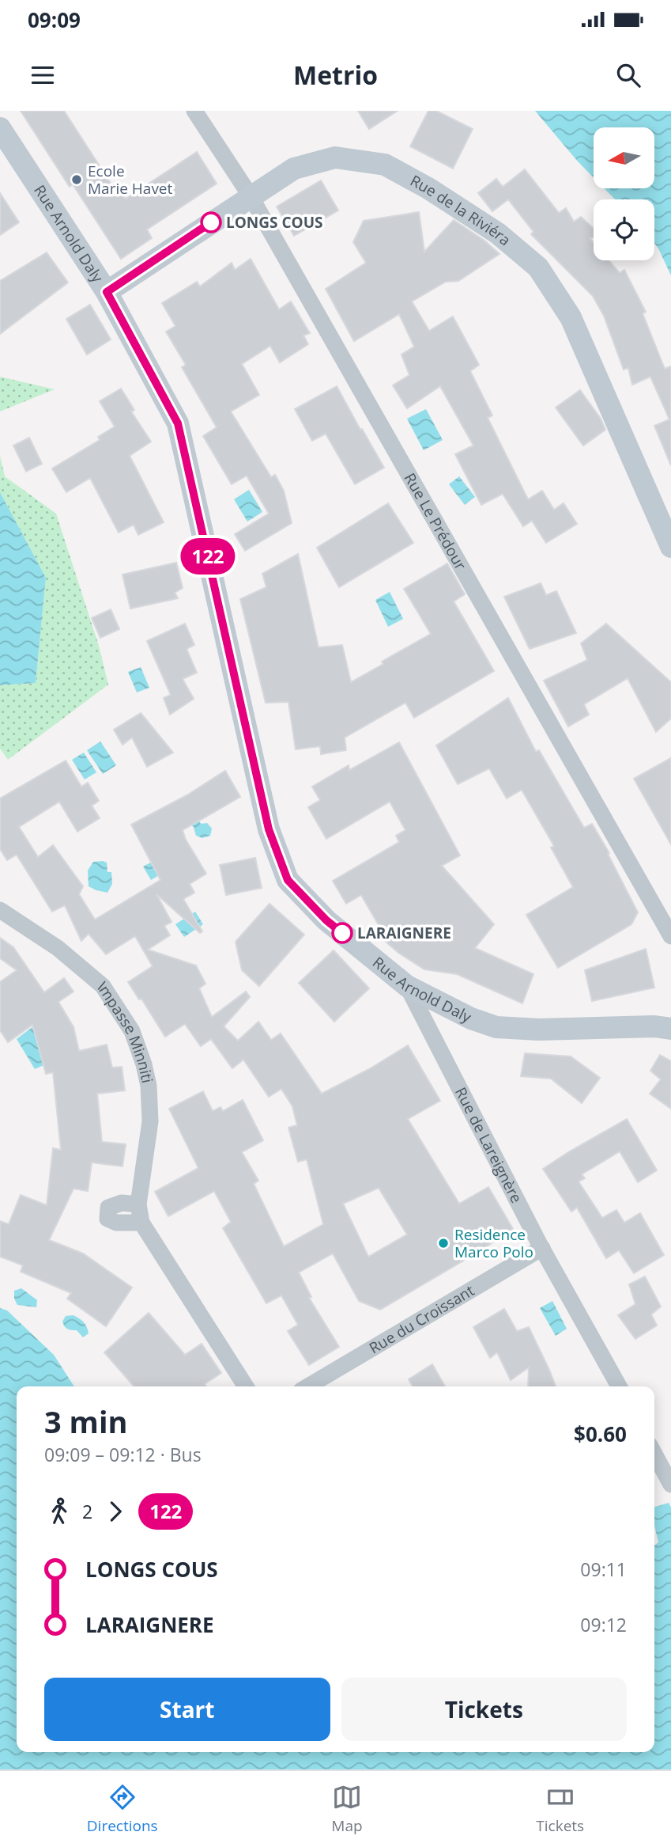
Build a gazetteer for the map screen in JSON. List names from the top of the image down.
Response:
{
  "streets": {
    "street": [
      "Rue de la Riviéra",
      "Rue Arnold Daly",
      "Rue Le Prédour",
      "Impasse Minniti",
      "Rue de Lareignère",
      "Rue du Croissant"
    ]
  },
  "crossings": [
    ["Rue de la Riviéra", "Rue Arnold Daly"],
    ["Rue de la Riviéra", "Rue Le Prédour"],
    ["Rue Arnold Daly", "Rue de Lareignère"],
    ["Rue de Lareignère", "Rue du Croissant"]
  ],
  "places": [
    "Ecole Marie Havet",
    "LONGS COUS",
    "LARAIGNERE",
    "Residence Marco Polo"
  ],
  "lines": ["bus line 122"],
  "north": "left",
  "page": {
    "status": "09:09",
    "header": "Metrio",
    "on_map": "122",
    "heading": ["3 min", "09:09 – 09:12 · Bus", "$0.60"],
    "legs": ["2", "122"],
    "list": [
      {
        "name": "LONGS COUS",
        "value": "09:11"
      },
      {
        "name": "LARAIGNERE",
        "value": "09:12"
      }
    ],
    "buttons": ["Start", "Tickets"],
    "tabs": ["Directions", "Map", "Tickets"]
  }
}
